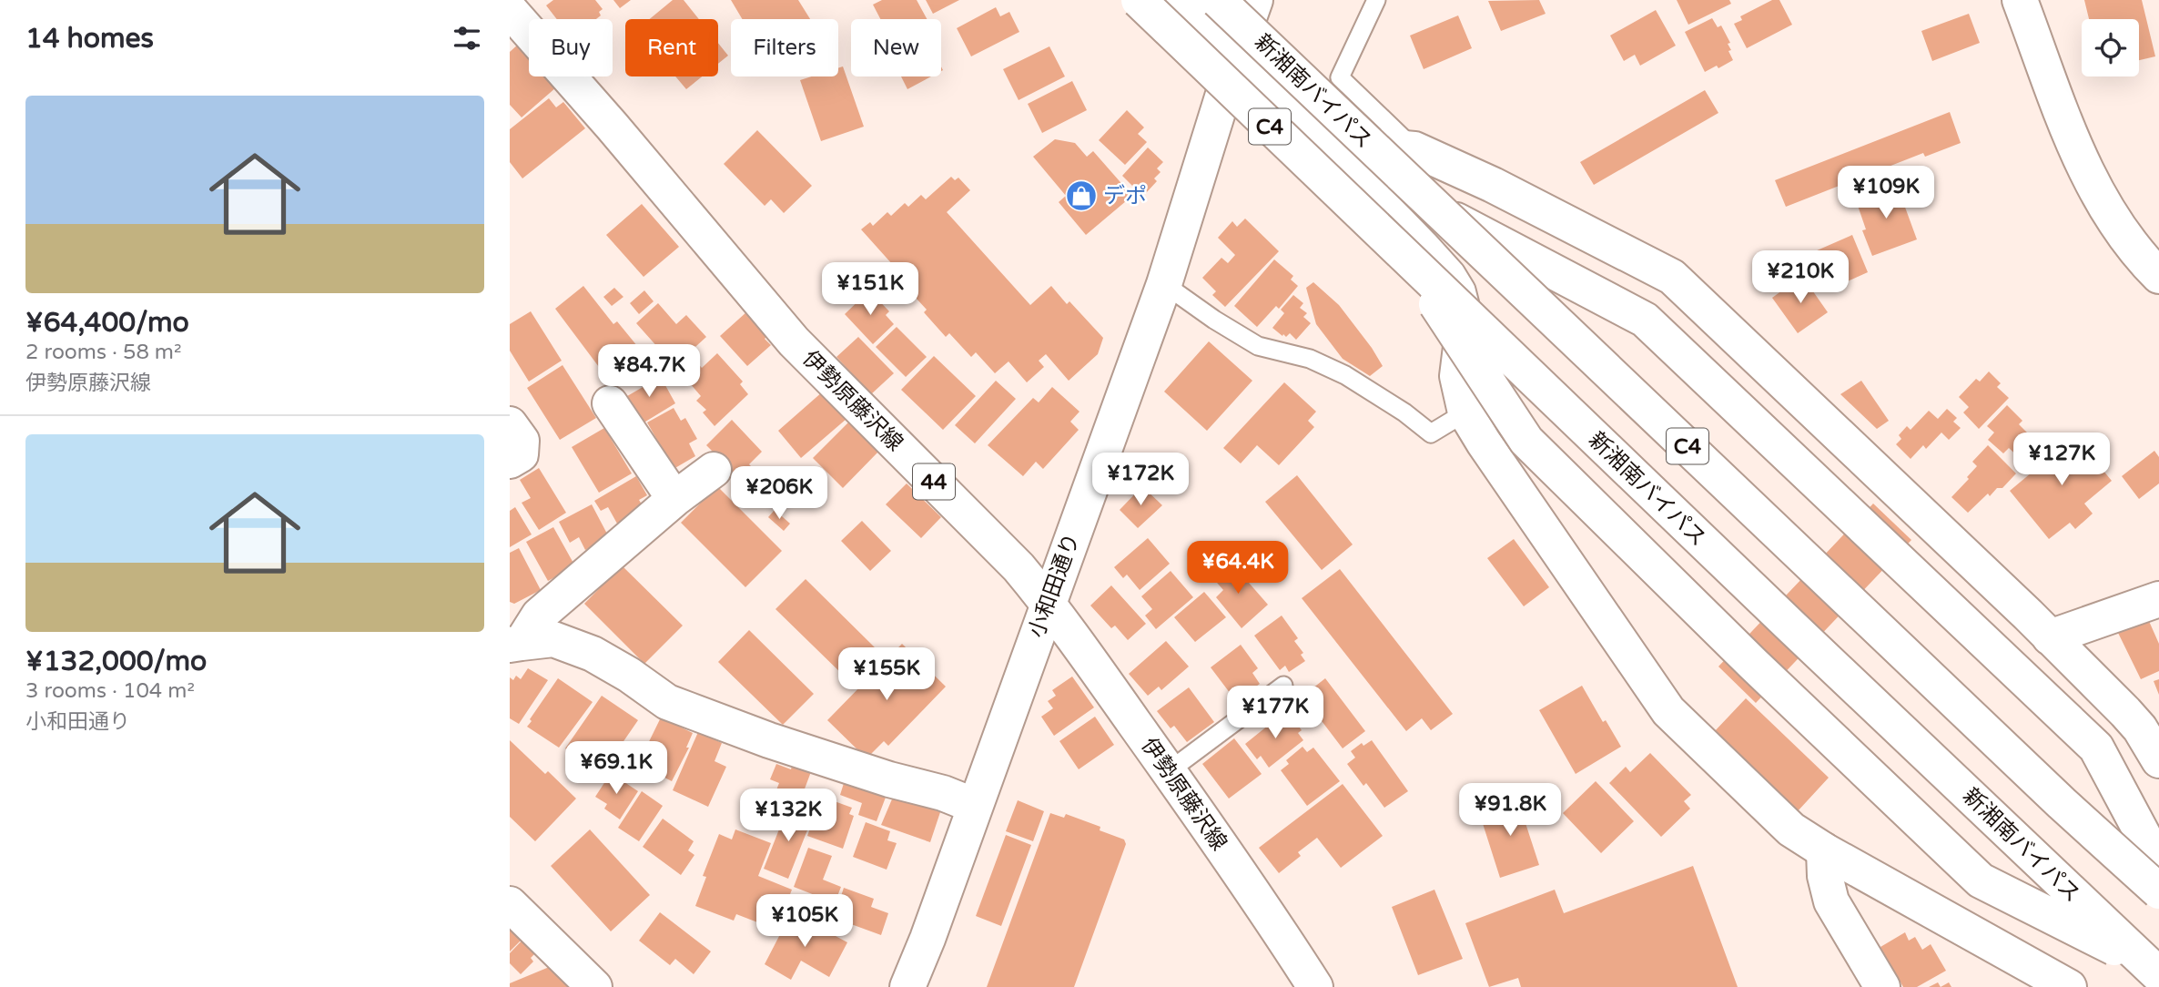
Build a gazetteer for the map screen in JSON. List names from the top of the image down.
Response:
{
  "streets": {
    "main road": [
      "新湘南バイパス",
      "C4",
      "伊勢原藤沢線",
      "44",
      "小和田通り"
    ]
  },
  "crossings": [
    ["伊勢原藤沢線", "小和田通り"]
  ],
  "places": {
    "shop": ["デポ"]
  },
  "page": {
    "heading": "14 homes",
    "chip": [
      "Buy",
      "Rent",
      "Filters",
      "New"
    ],
    "list": [
      {
        "name": "¥64,400/mo",
        "note": "2 rooms · 58 m² · 伊勢原藤沢線"
      },
      {
        "name": "¥132,000/mo",
        "note": "3 rooms · 104 m² · 小和田通り"
      }
    ],
    "price": [
      "¥109K",
      "¥210K",
      "¥151K",
      "¥84.7K",
      "¥127K",
      "¥172K",
      "¥206K",
      "¥64.4K",
      "¥155K",
      "¥177K",
      "¥69.1K",
      "¥91.8K",
      "¥132K",
      "¥105K"
    ]
  }
}
